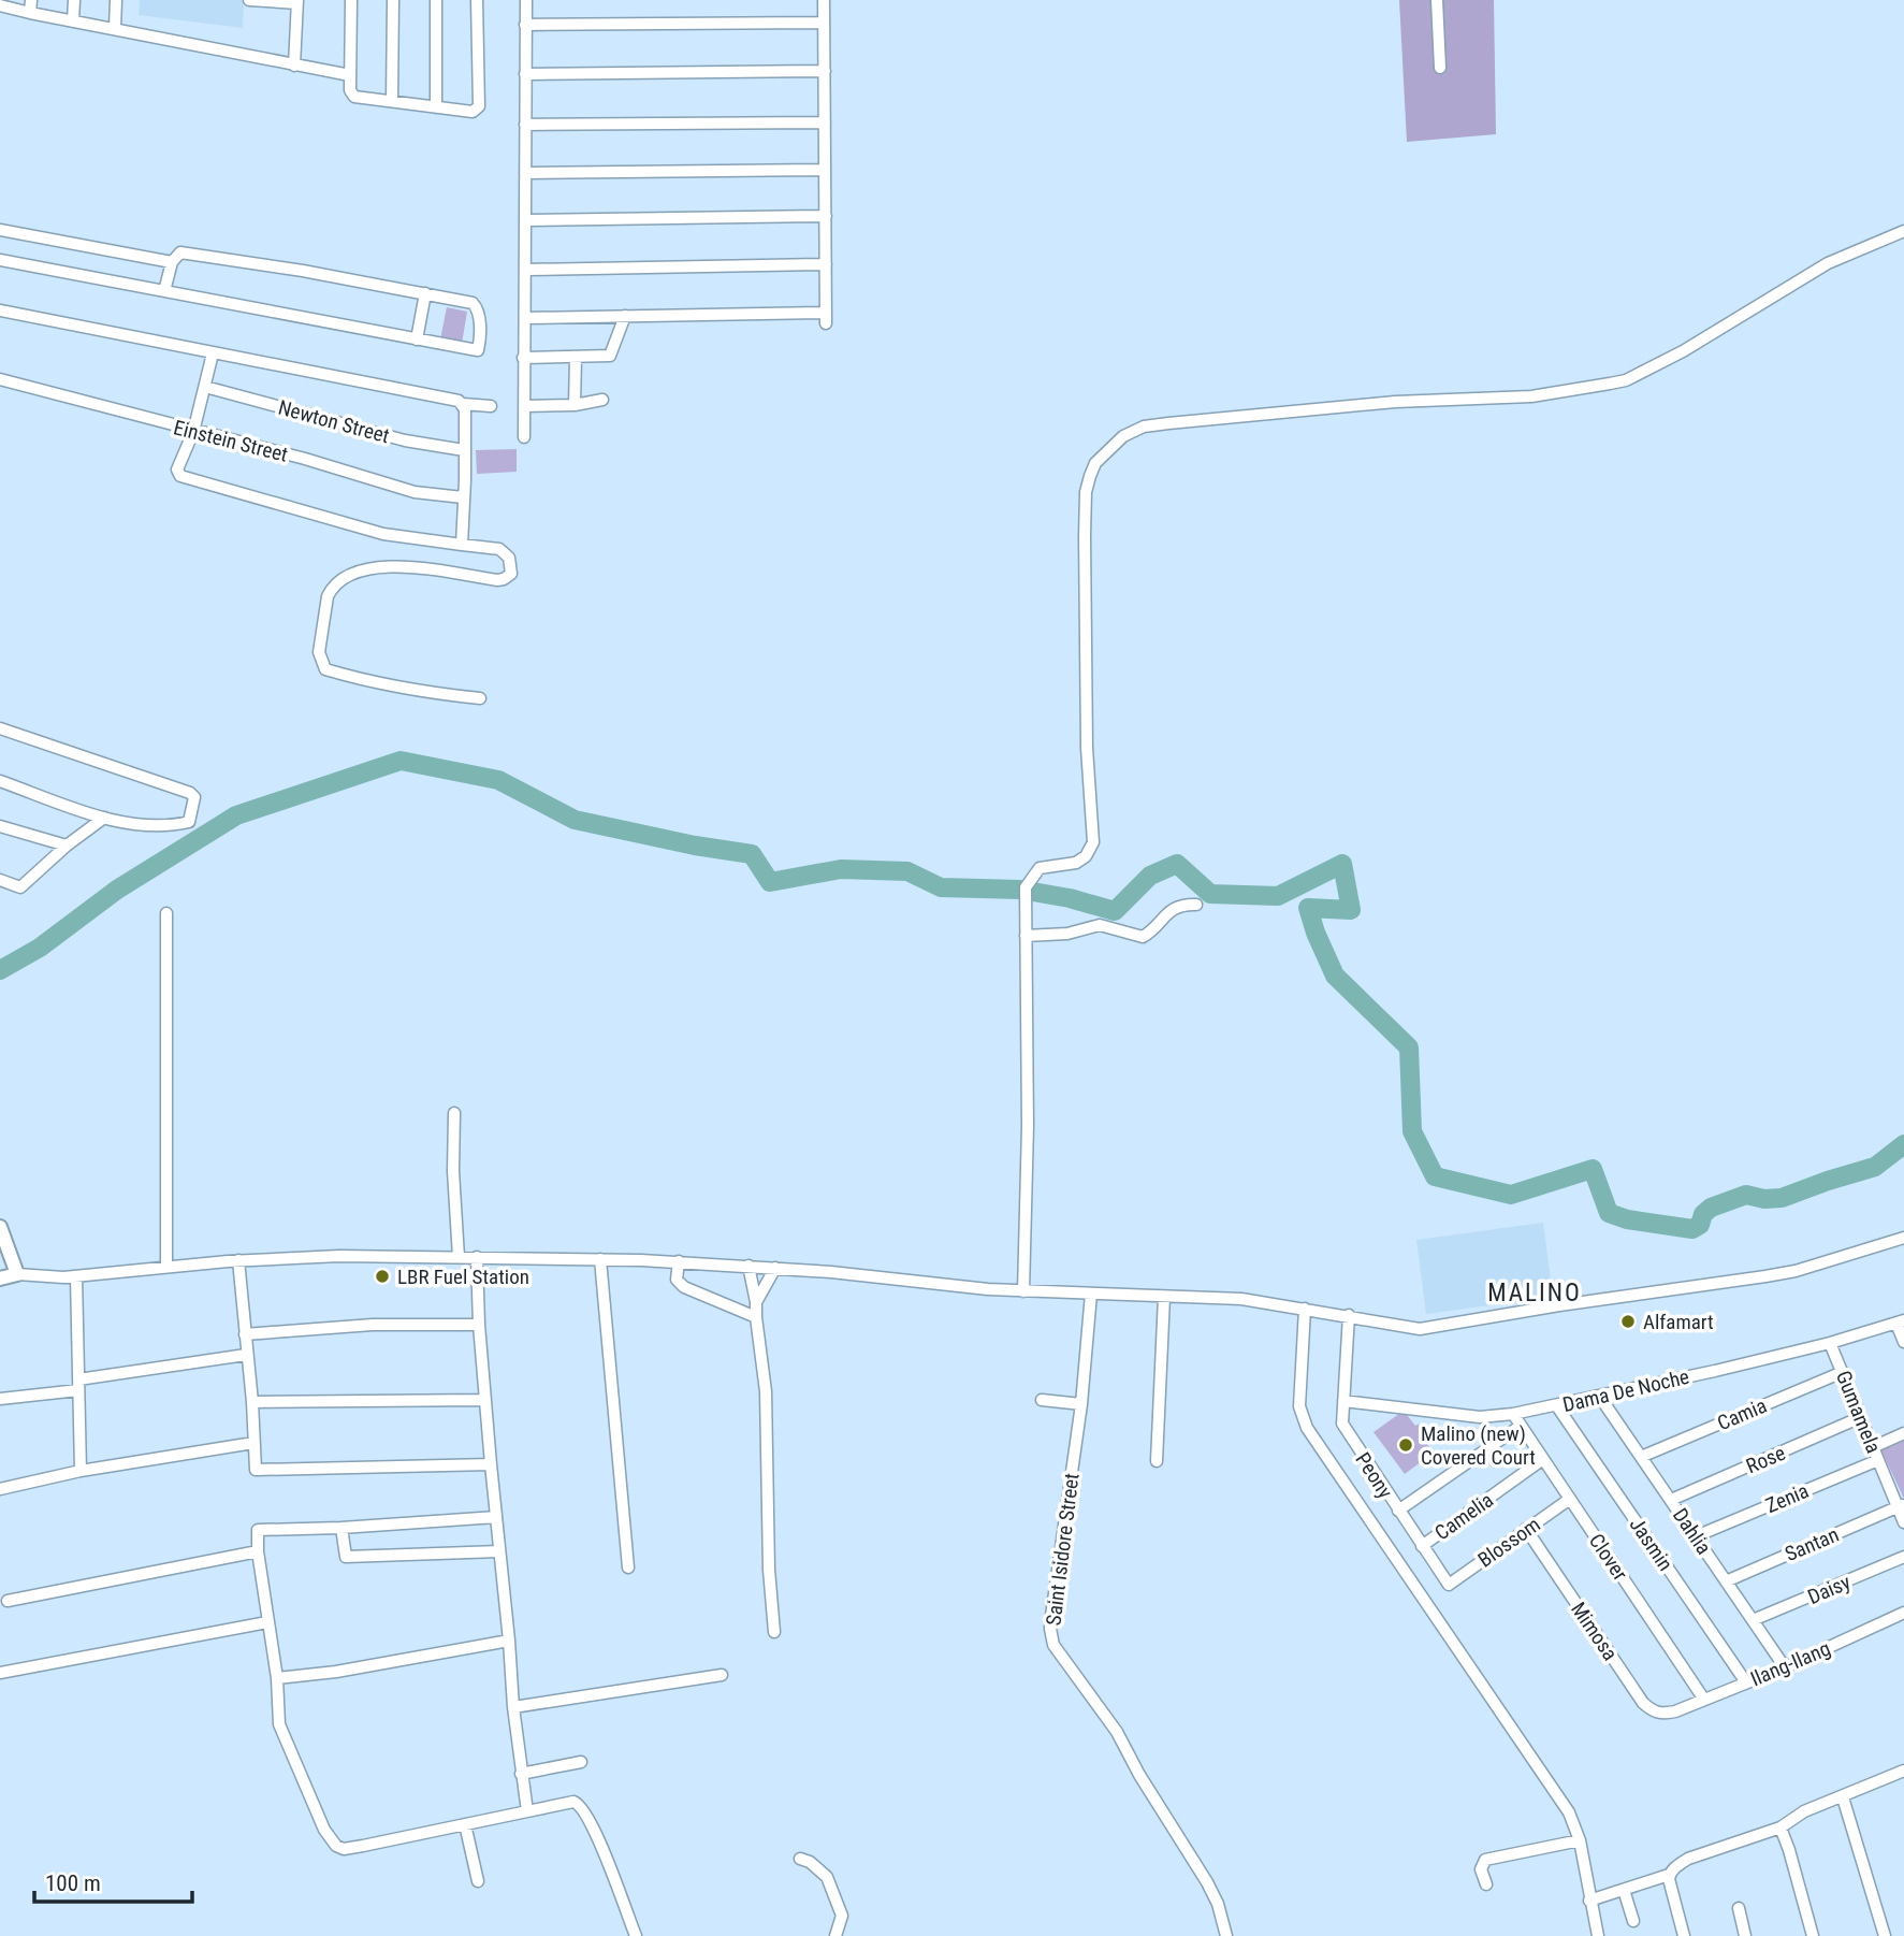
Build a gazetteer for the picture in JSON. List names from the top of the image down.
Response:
{
  "streets": {
    "street": [
      "Newton Street",
      "Einstein Street",
      "Dama De Noche",
      "Gumamela",
      "Camia",
      "Rose",
      "Peony",
      "Zenia",
      "Camelia",
      "Dahlia",
      "Blossom",
      "Jasmin",
      "Santan",
      "Saint Isidore Street",
      "Clover",
      "Daisy",
      "Mimosa",
      "Ilang-Ilang"
    ]
  },
  "crossings": [
    ["Dama De Noche", "Gumamela"],
    ["Dama De Noche", "Peony"],
    ["Dama De Noche", "Dahlia"],
    ["Dama De Noche", "Jasmin"],
    ["Dama De Noche", "Clover"],
    ["Gumamela", "Camia"],
    ["Gumamela", "Rose"],
    ["Gumamela", "Zenia"],
    ["Gumamela", "Santan"],
    ["Camia", "Dahlia"],
    ["Rose", "Dahlia"],
    ["Peony", "Camelia"],
    ["Peony", "Blossom"],
    ["Zenia", "Dahlia"],
    ["Camelia", "Clover"],
    ["Dahlia", "Santan"],
    ["Dahlia", "Daisy"],
    ["Dahlia", "Ilang-Ilang"],
    ["Blossom", "Clover"],
    ["Blossom", "Mimosa"],
    ["Jasmin", "Ilang-Ilang"],
    ["Clover", "Ilang-Ilang"],
    ["Mimosa", "Ilang-Ilang"]
  ],
  "districts": ["MALINO"],
  "places": ["LBR Fuel Station", "Alfamart", "Malino (new) Covered Court"],
  "scale_bar": "100 m"
}
